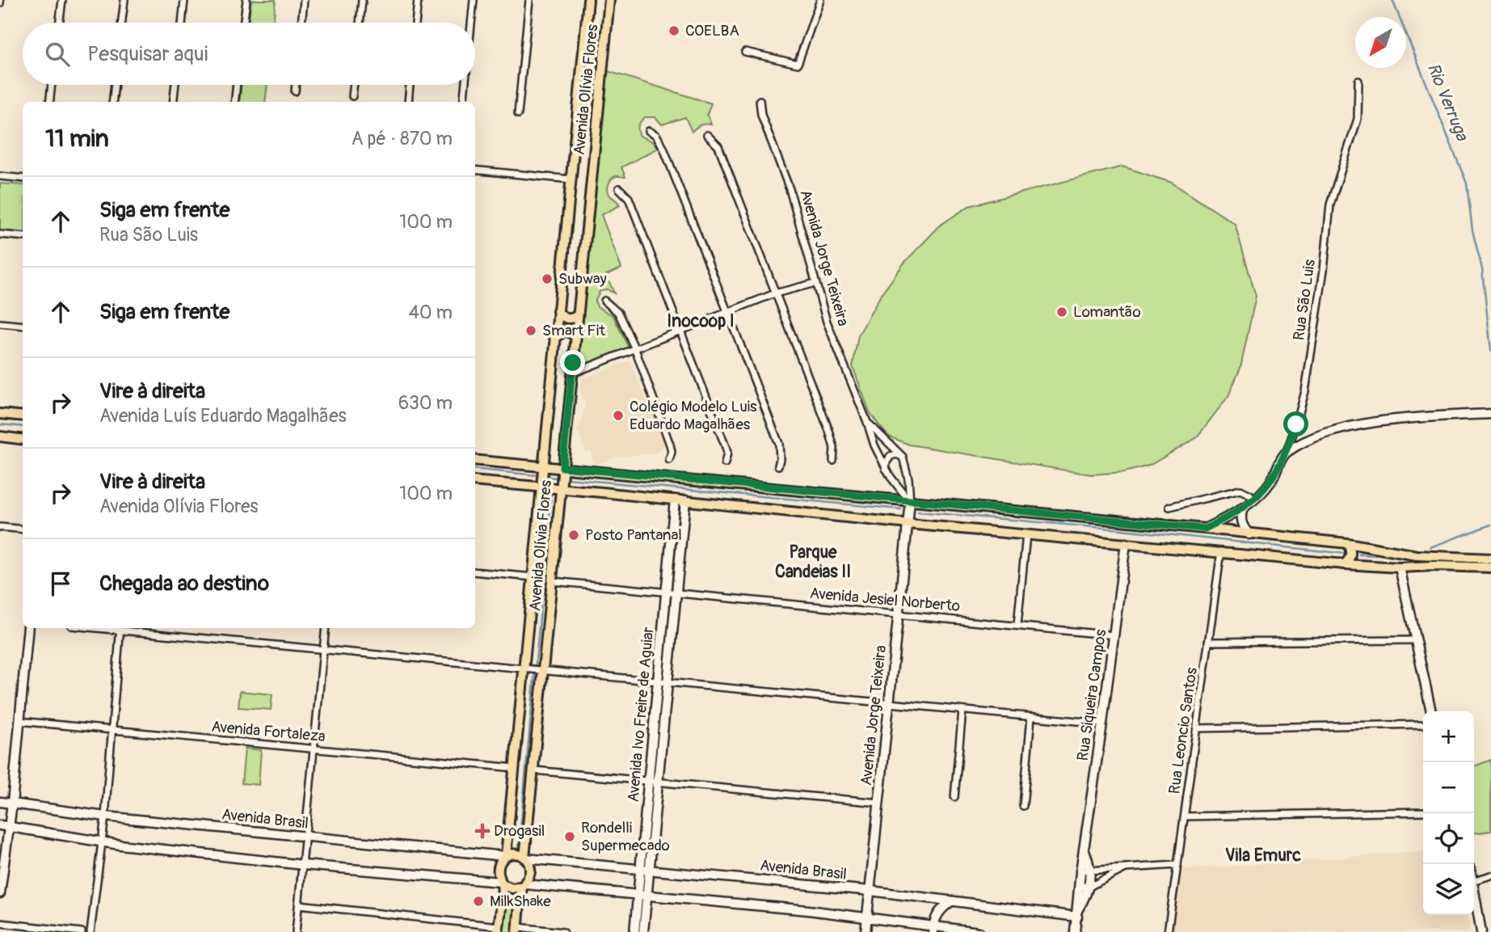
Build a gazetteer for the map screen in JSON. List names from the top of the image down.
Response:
{
  "streets": {
    "main road": ["Avenida Olívia Flores", "Avenida Brasil"],
    "street": [
      "Avenida Jorge Teixeira",
      "Rua São Luis",
      "Avenida Jesiel Norberto",
      "Rua Siqueira Campos",
      "Avenida Ivo Freire de Aguiar",
      "Rua Leoncio Santos",
      "Avenida Fortaleza"
    ]
  },
  "crossings": [
    ["Avenida Olívia Flores", "Avenida Jesiel Norberto"],
    ["Avenida Olívia Flores", "Avenida Fortaleza"],
    ["Avenida Olívia Flores", "Avenida Brasil"],
    ["Avenida Jorge Teixeira", "Avenida Jesiel Norberto"],
    ["Avenida Jorge Teixeira", "Avenida Brasil"],
    ["Avenida Jesiel Norberto", "Rua Siqueira Campos"],
    ["Avenida Jesiel Norberto", "Avenida Ivo Freire de Aguiar"],
    ["Rua Siqueira Campos", "Avenida Brasil"],
    ["Avenida Ivo Freire de Aguiar", "Avenida Brasil"]
  ],
  "districts": ["Inocoop I", "Parque Candeias II", "Vila Emurc"],
  "water": ["Rio Verruga"],
  "places": {
    "other": [
      "COELBA",
      "Subway",
      "Lomantão",
      "Smart Fit",
      "Colégio Modelo Luis Eduardo Magalhães",
      "Posto Pantanal",
      "Rondelli Supermecado",
      "MilkShake"
    ],
    "health": ["Drogasil"]
  },
  "north": "bottom left",
  "page": {
    "search": "Pesquisar aqui",
    "heading": ["11 min", "A pé · 870 m"],
    "list": [
      ["Siga em frente", "Rua São Luis", "100 m"],
      ["Siga em frente", "40 m"],
      ["Vire à direita", "Avenida Luís Eduardo Magalhães", "630 m"],
      ["Vire à direita", "Avenida Olívia Flores", "100 m"],
      "Chegada ao destino"
    ],
    "map_buttons": ["+", "−"]
  }
}
